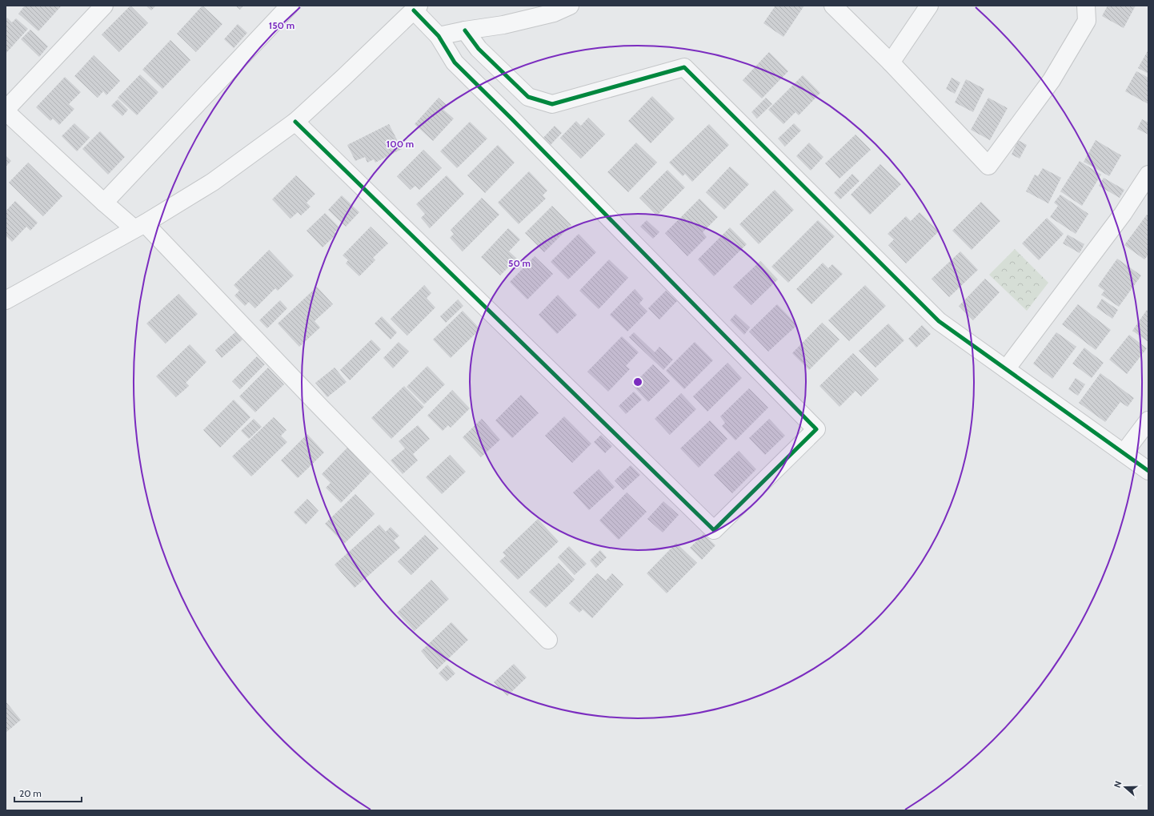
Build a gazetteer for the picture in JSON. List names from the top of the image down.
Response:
{
  "scale_bar": "20 m",
  "north": "left",
  "rings": ["150 m", "100 m", "50 m"]
}
